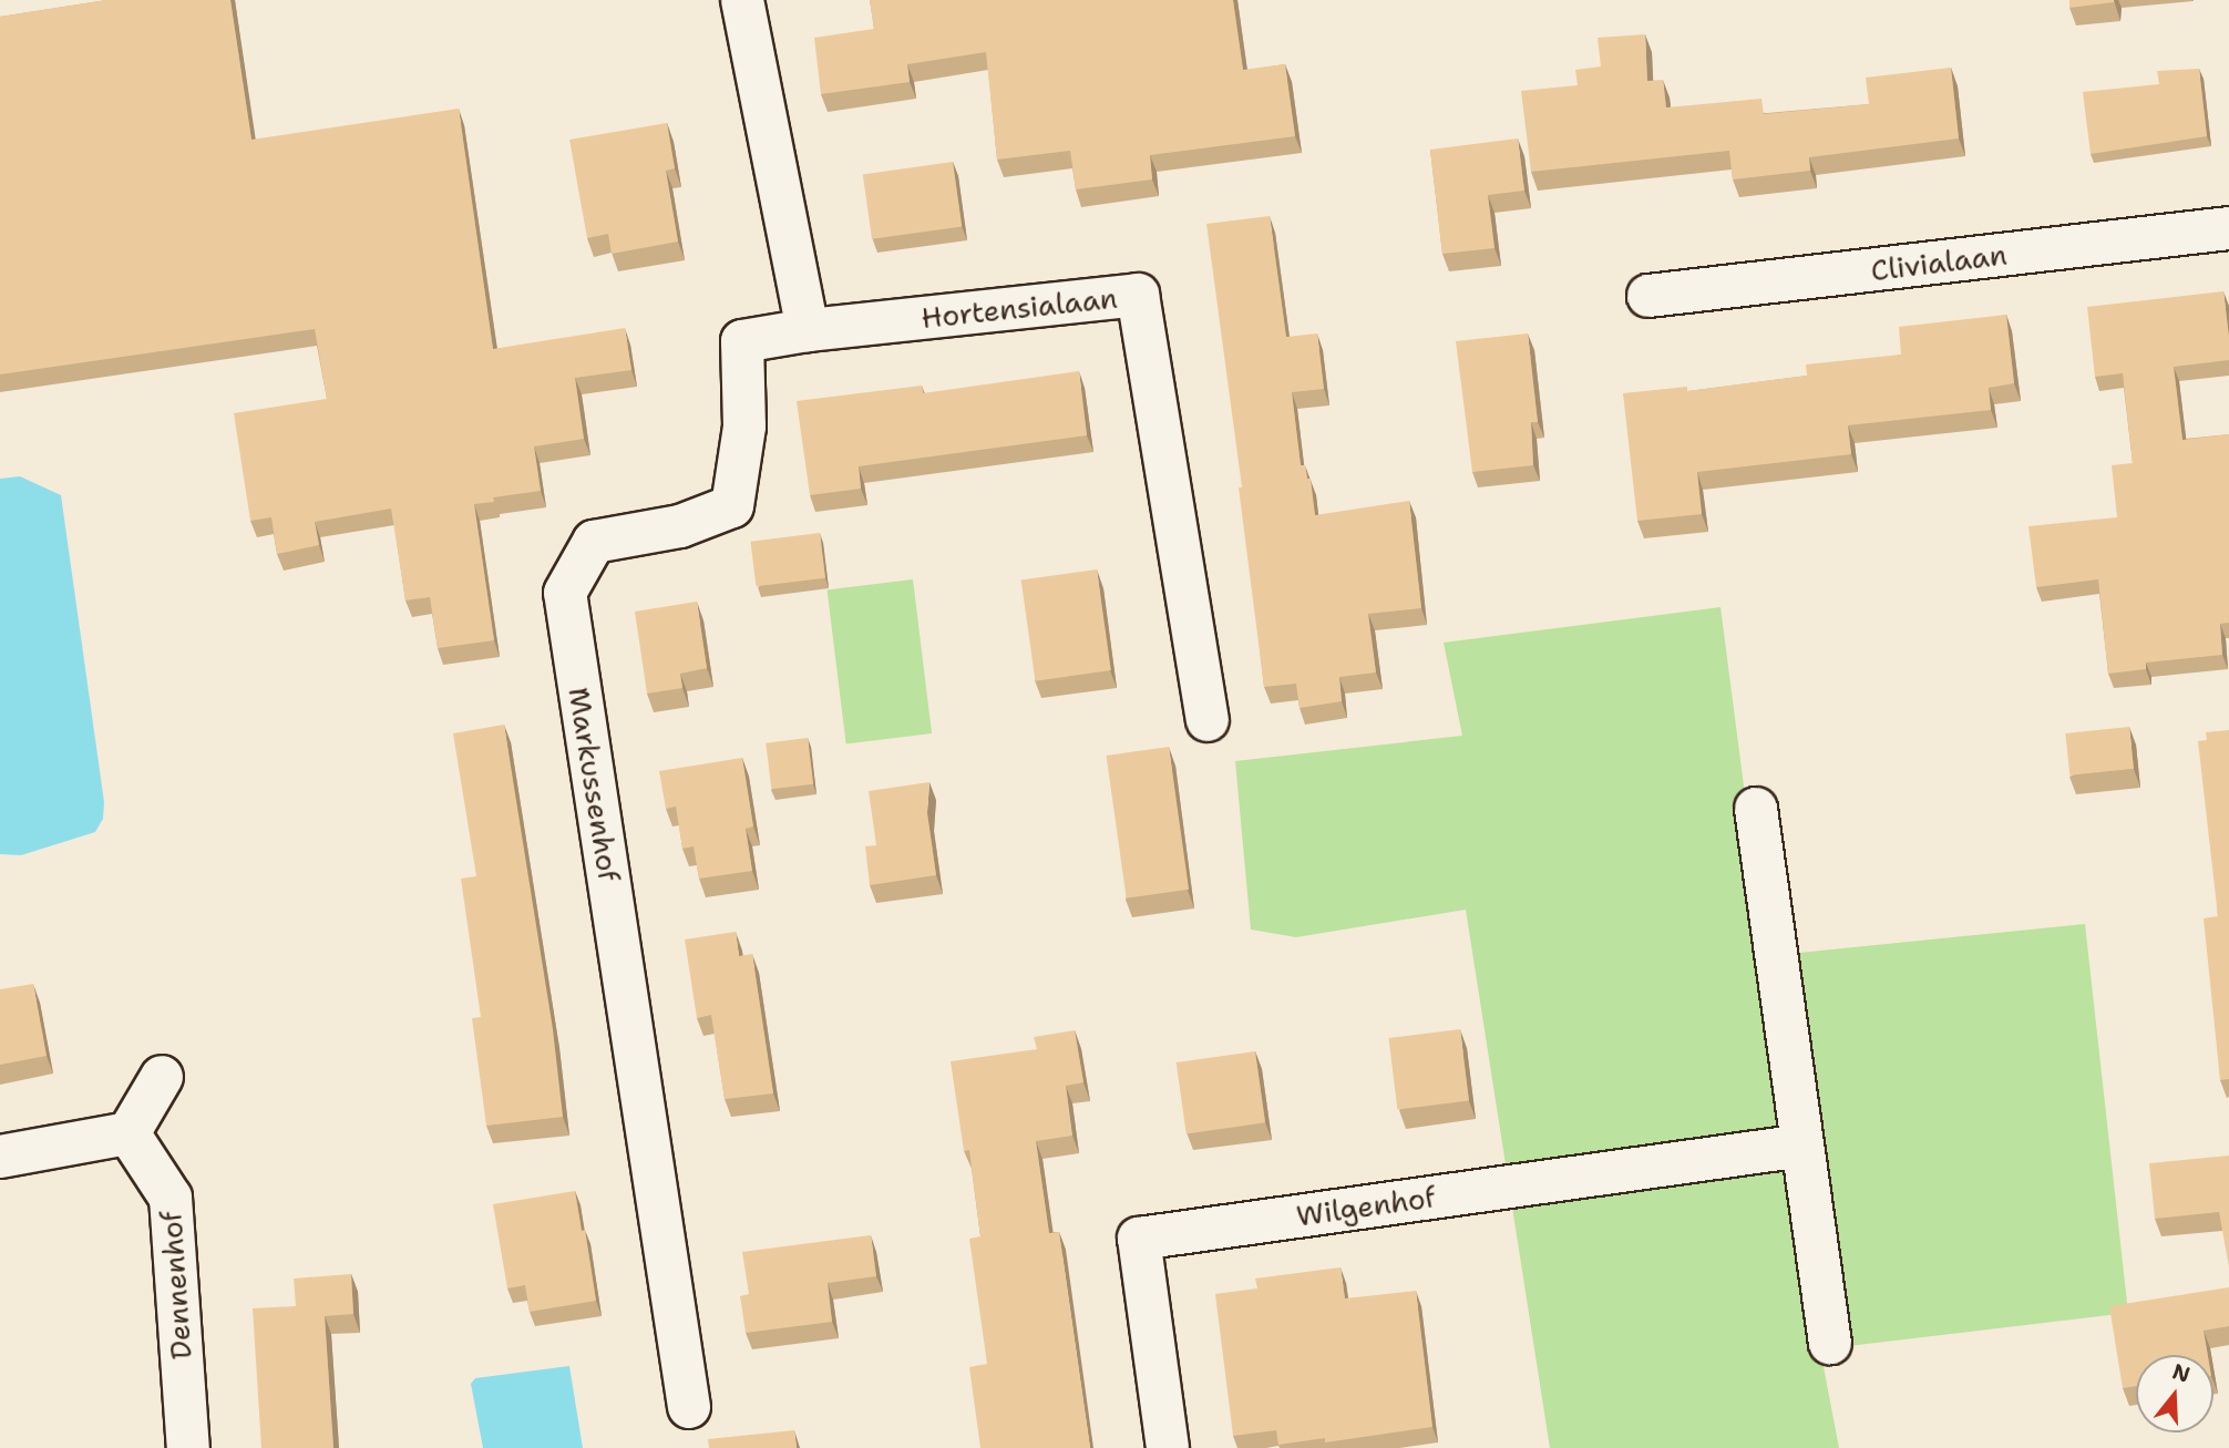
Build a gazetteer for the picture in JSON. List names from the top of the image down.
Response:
{
  "streets": {
    "street": [
      "Clivialaan",
      "Hortensialaan",
      "Markussenhof",
      "Wilgenhof",
      "Dennenhof"
    ]
  },
  "crossings": [
    ["Hortensialaan", "Markussenhof"]
  ],
  "north": "top"
}
